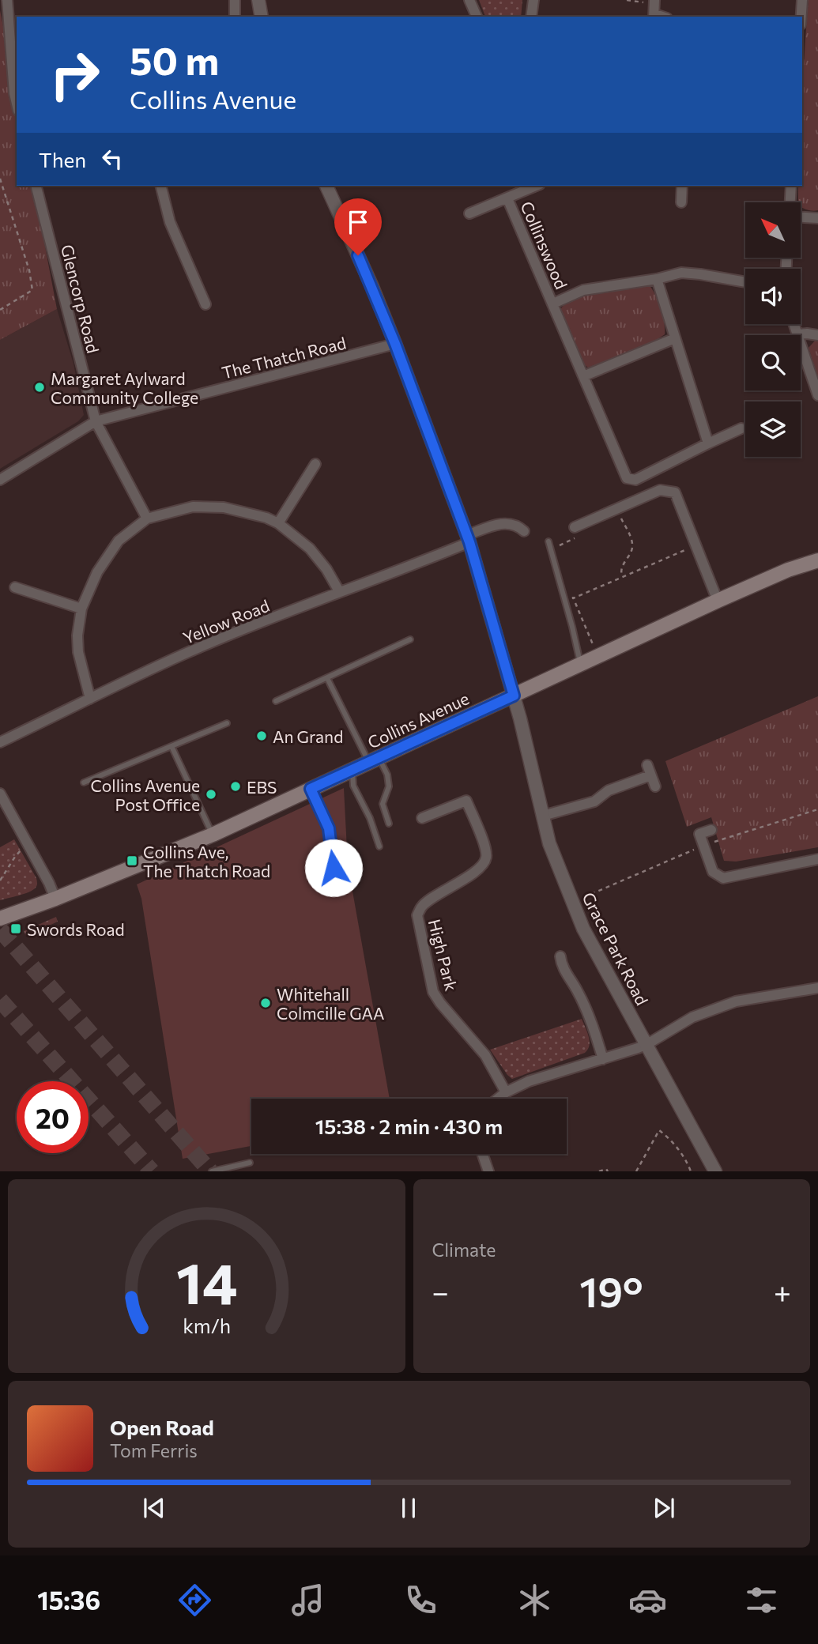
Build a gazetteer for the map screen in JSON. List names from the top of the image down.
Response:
{
  "streets": {
    "main road": ["Collins Avenue"],
    "street": [
      "Collinswood",
      "Glencorp Road",
      "The Thatch Road",
      "Yellow Road",
      "Grace Park Road",
      "High Park"
    ]
  },
  "crossings": [
    ["Glencorp Road", "The Thatch Road"],
    ["The Thatch Road", "Grace Park Road"],
    ["Yellow Road", "Grace Park Road"],
    ["Collins Avenue", "Grace Park Road"]
  ],
  "places": {
    "other": [
      "Margaret Aylward Community College",
      "An Grand",
      "EBS",
      "Collins Avenue Post Office",
      "Whitehall Colmcille GAA"
    ],
    "transit": ["Collins Ave, The Thatch Road", "Swords Road"]
  },
  "north": "top left",
  "page": {
    "turn": ["50 m", "Collins Avenue"],
    "then": "Then",
    "limit": "20",
    "trip": "15:38 · 2 min · 430 m",
    "tile": "Climate",
    "heat": ["−", "19°", "+"],
    "song": ["Open Road", "Tom Ferris"],
    "tabs": "15:36",
    "gauge": ["14", "km/h"]
  }
}
